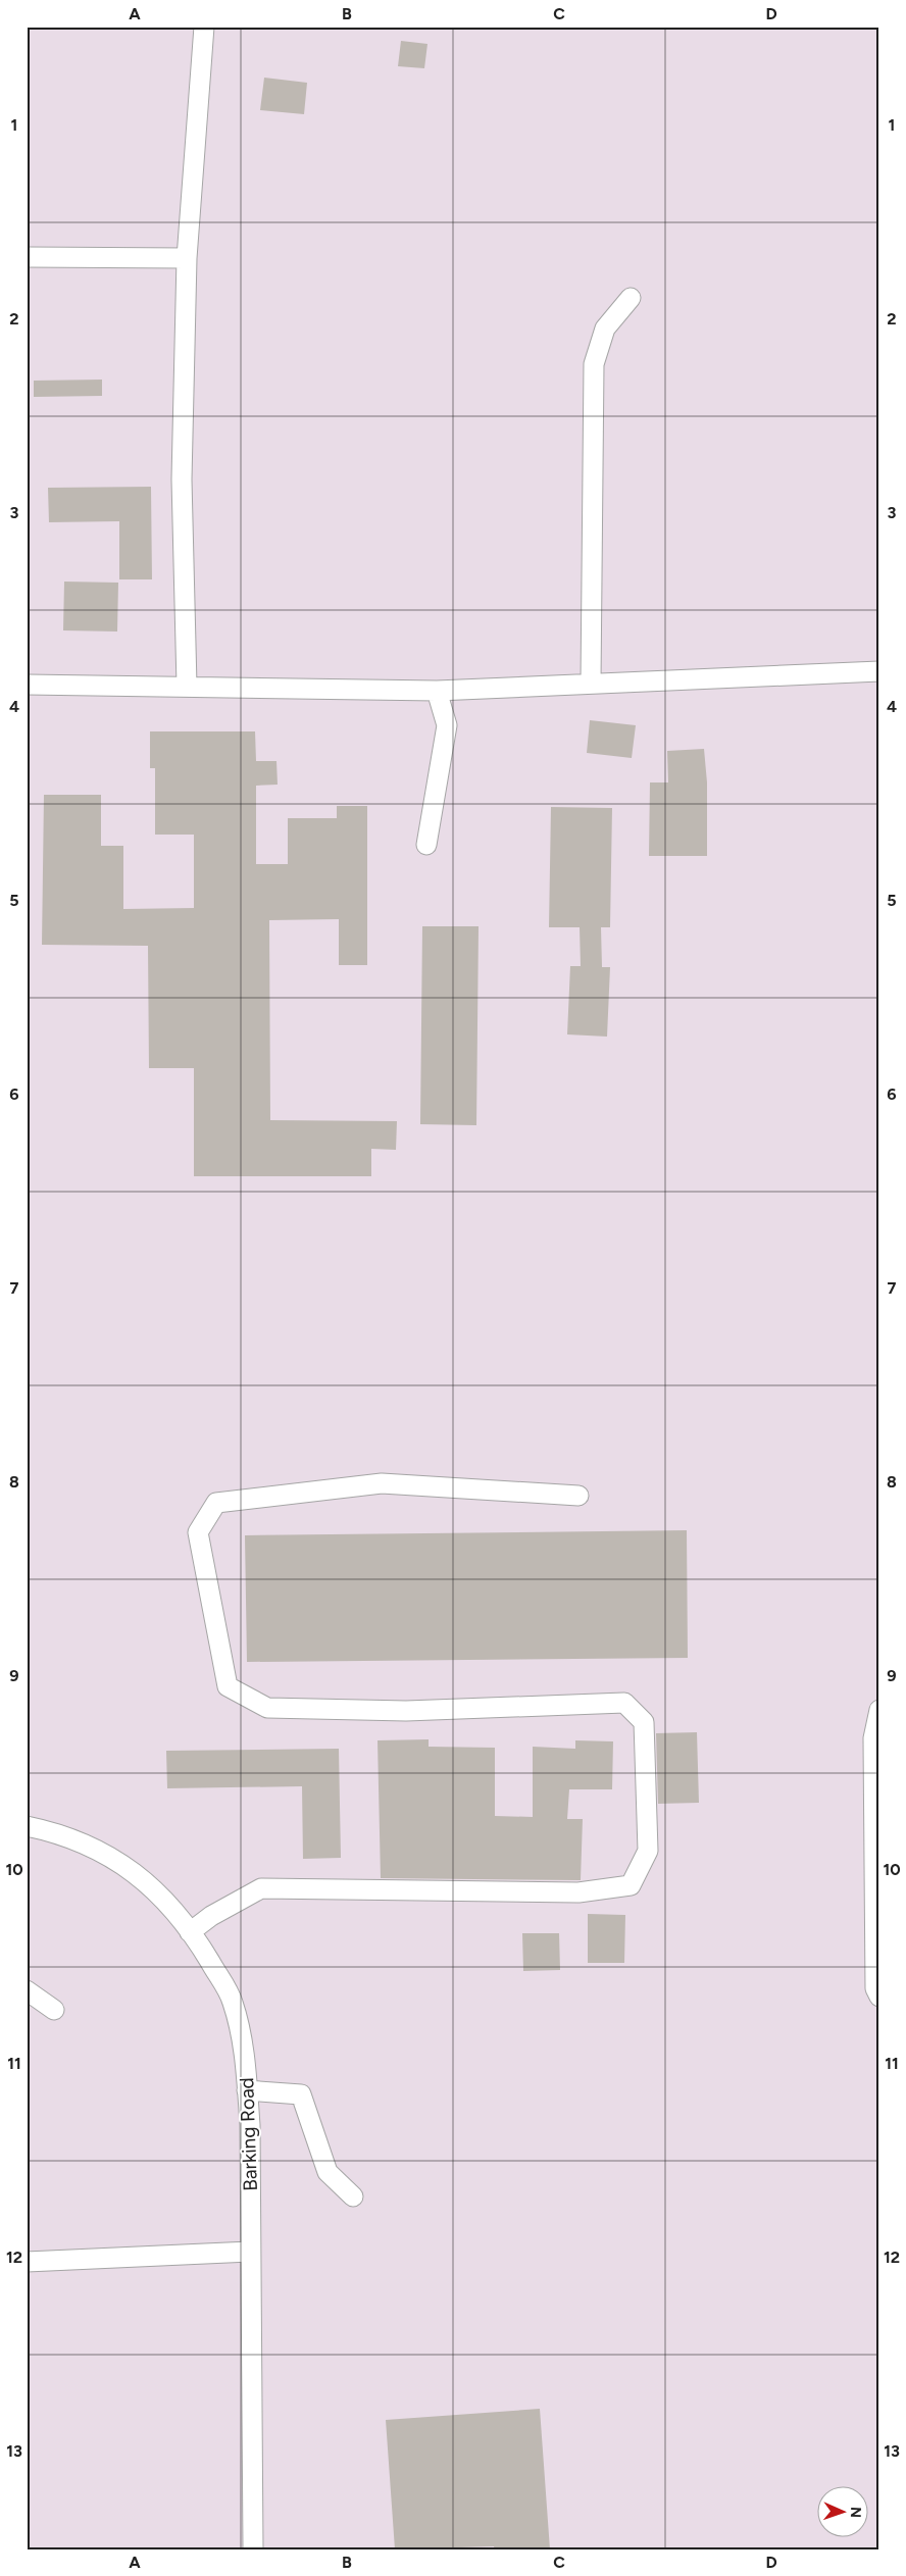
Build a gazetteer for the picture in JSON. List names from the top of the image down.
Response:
{
  "streets": {
    "street": ["Barking Road"]
  },
  "north": "right",
  "grid": {
    "columns": [
      "A",
      "B",
      "C",
      "D"
    ],
    "rows": [
      "1",
      "2",
      "3",
      "4",
      "5",
      "6",
      "7",
      "8",
      "9",
      "10",
      "11",
      "12",
      "13"
    ]
  }
}
